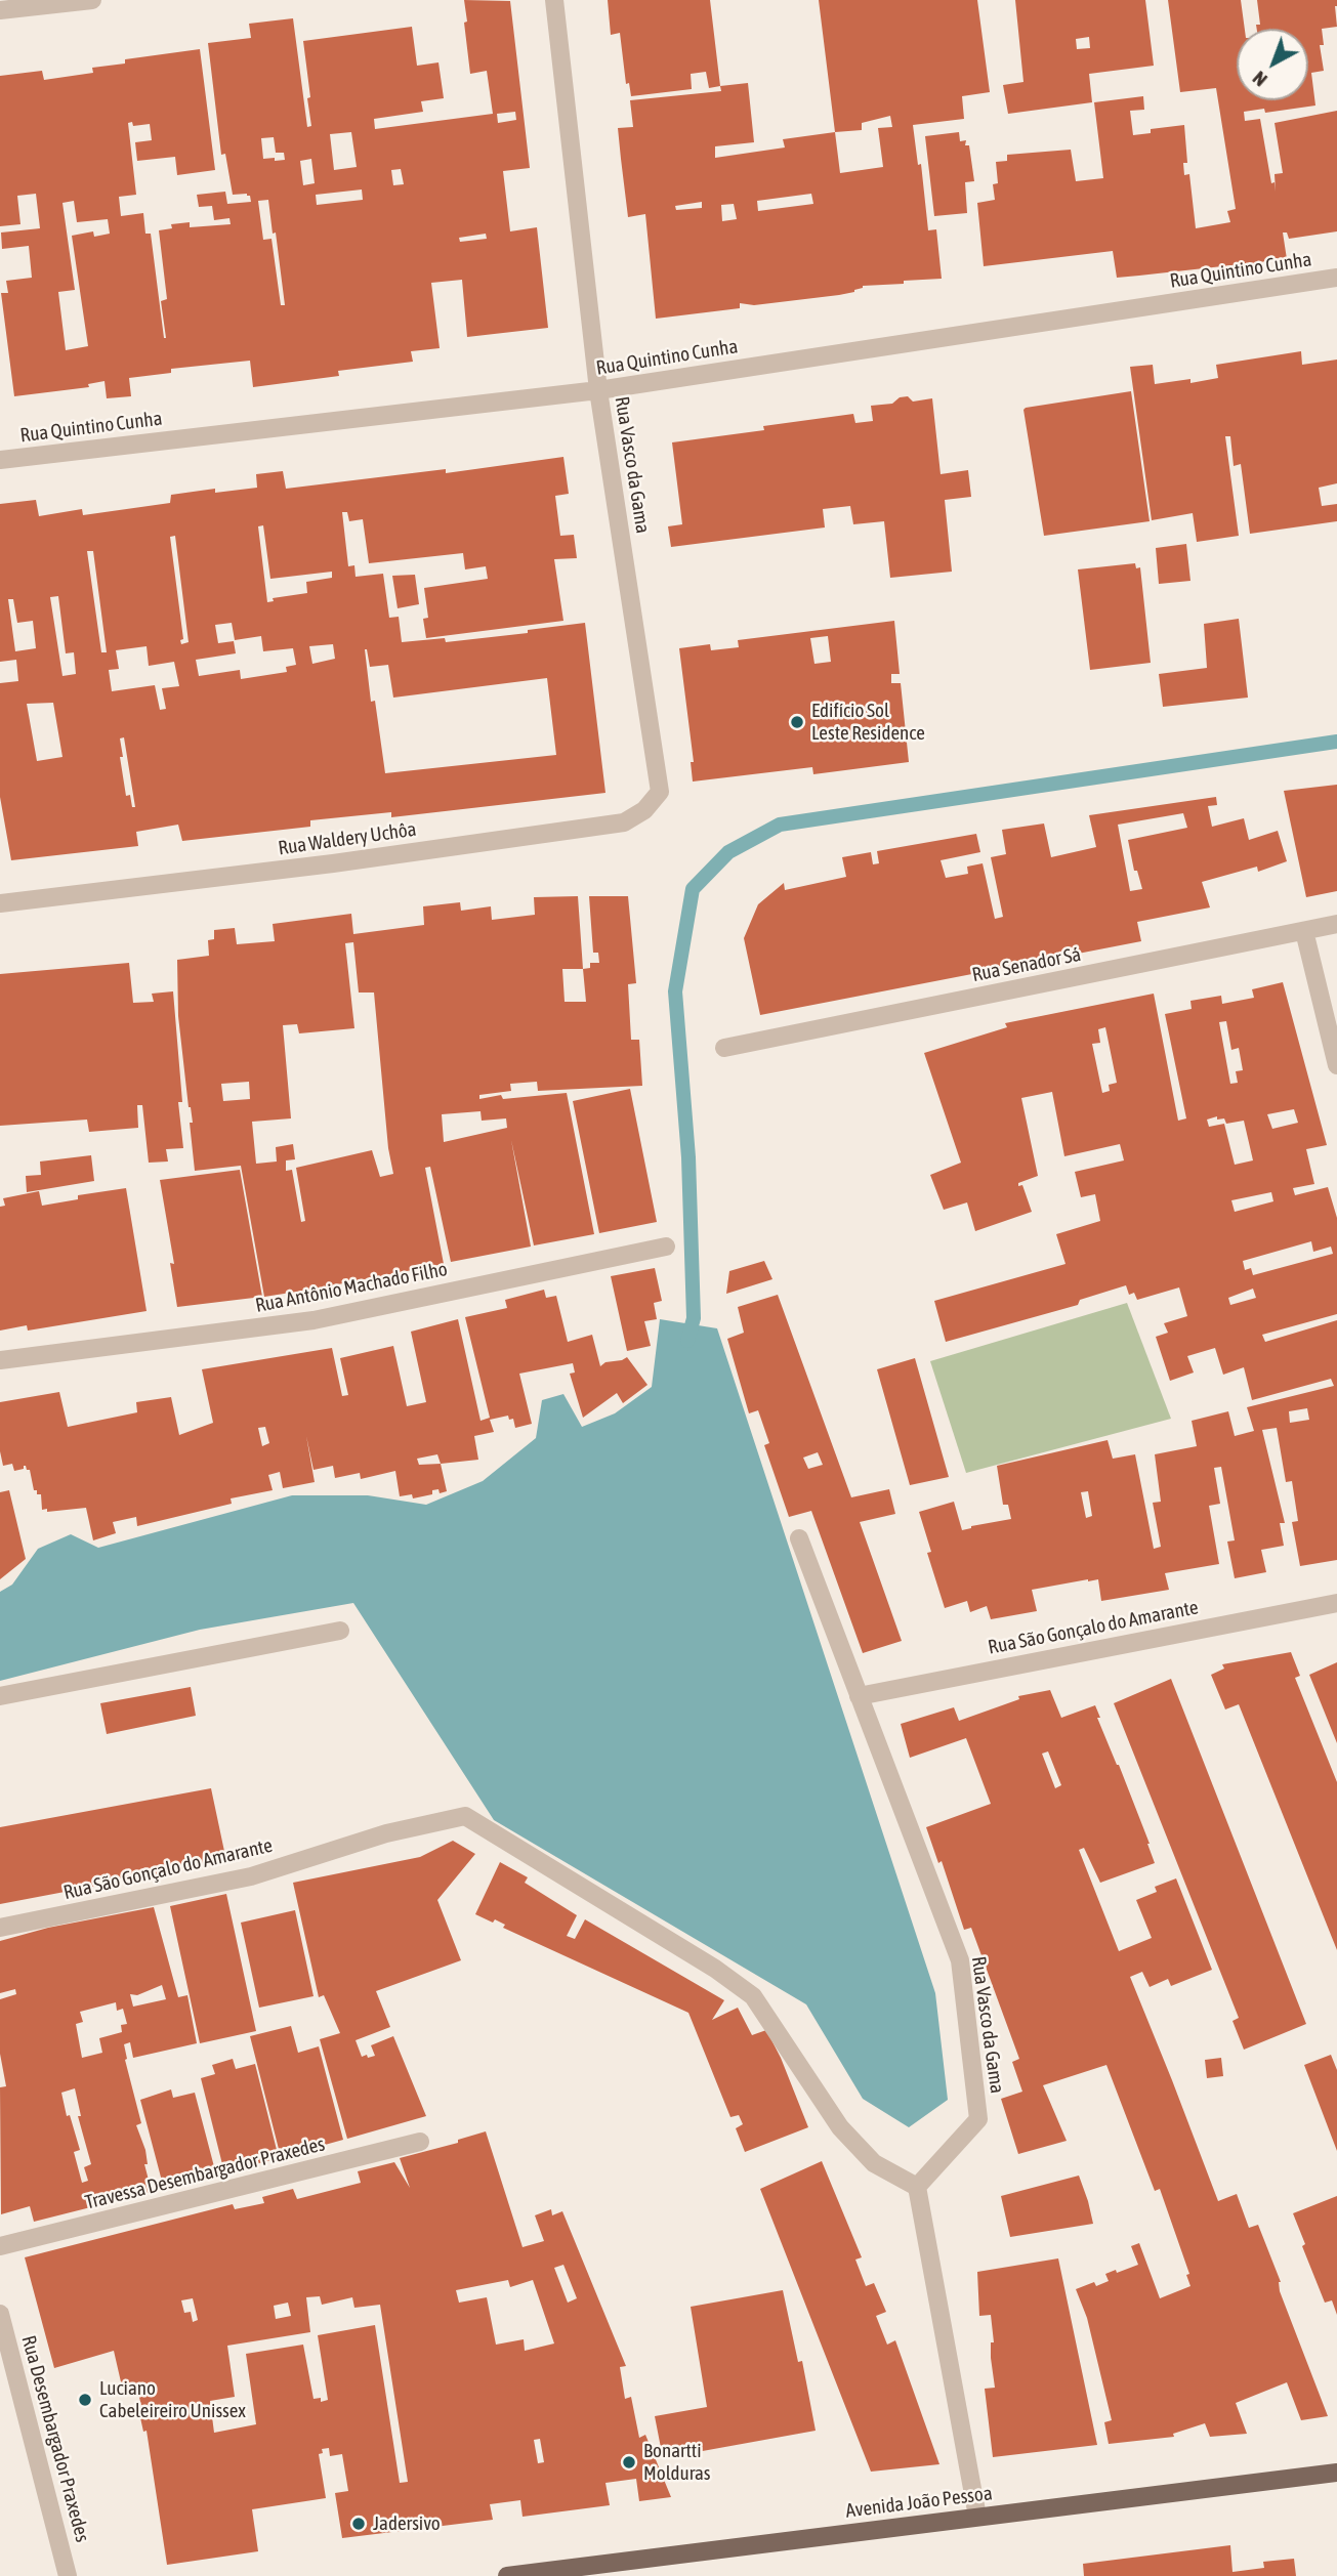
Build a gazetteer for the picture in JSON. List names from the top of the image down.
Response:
{
  "streets": {
    "main road": ["Avenida João Pessoa"],
    "street": [
      "Rua Quintino Cunha",
      "Rua Vasco da Gama",
      "Rua Waldery Uchôa",
      "Rua Senador Sá",
      "Rua Antônio Machado Filho",
      "Rua São Gonçalo do Amarante",
      "Travessa Desembargador Praxedes",
      "Rua Desembargador Praxedes"
    ]
  },
  "crossings": [
    ["Rua Quintino Cunha", "Rua Vasco da Gama"],
    ["Rua Vasco da Gama", "Rua Waldery Uchôa"],
    ["Rua Vasco da Gama", "Rua São Gonçalo do Amarante"]
  ],
  "places": [
    "Edifício Sol Leste Residence",
    "Luciano Cabeleireiro Unissex",
    "Bonartti Molduras",
    "Jadersivo"
  ],
  "north": "bottom left"
}
